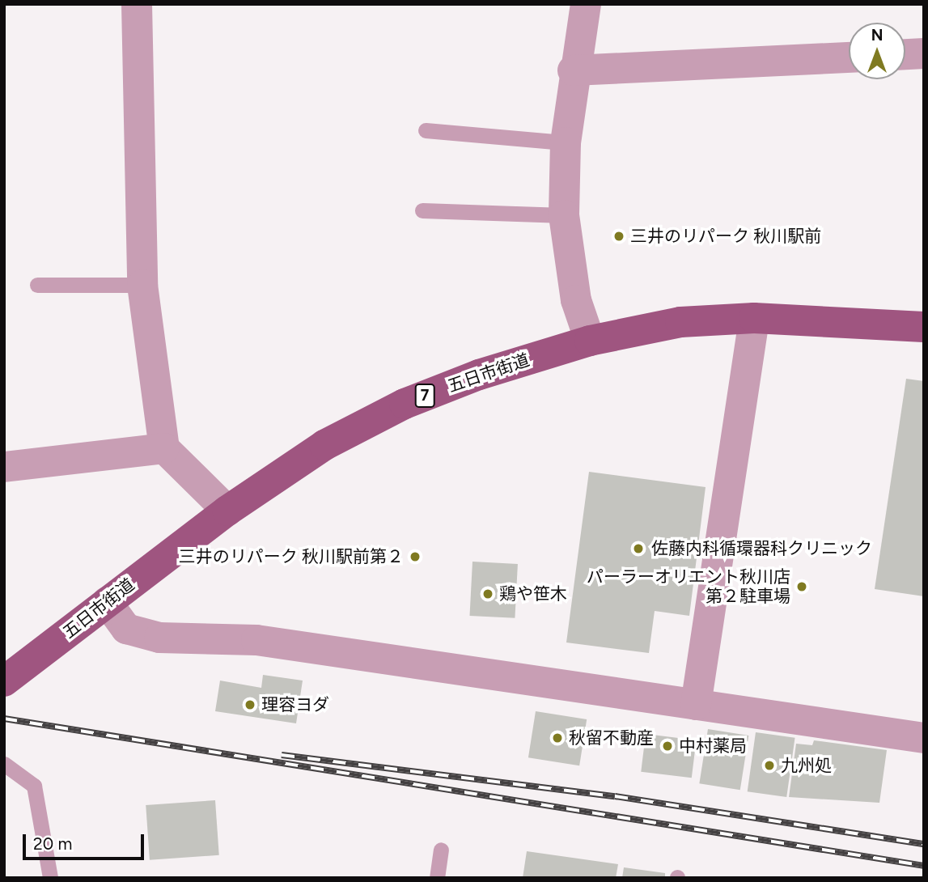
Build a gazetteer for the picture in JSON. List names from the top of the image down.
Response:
{
  "streets": {
    "main road": ["五日市街道", "7"]
  },
  "places": [
    "三井のリパーク 秋川駅前",
    "佐藤内科循環器科クリニック",
    "三井のリパーク 秋川駅前第２",
    "パーラーオリエント秋川店 第２駐車場",
    "鶏や笹木",
    "理容ヨダ",
    "秋留不動産",
    "中村薬局",
    "九州処"
  ],
  "scale_bar": "20 m",
  "north": "top"
}
